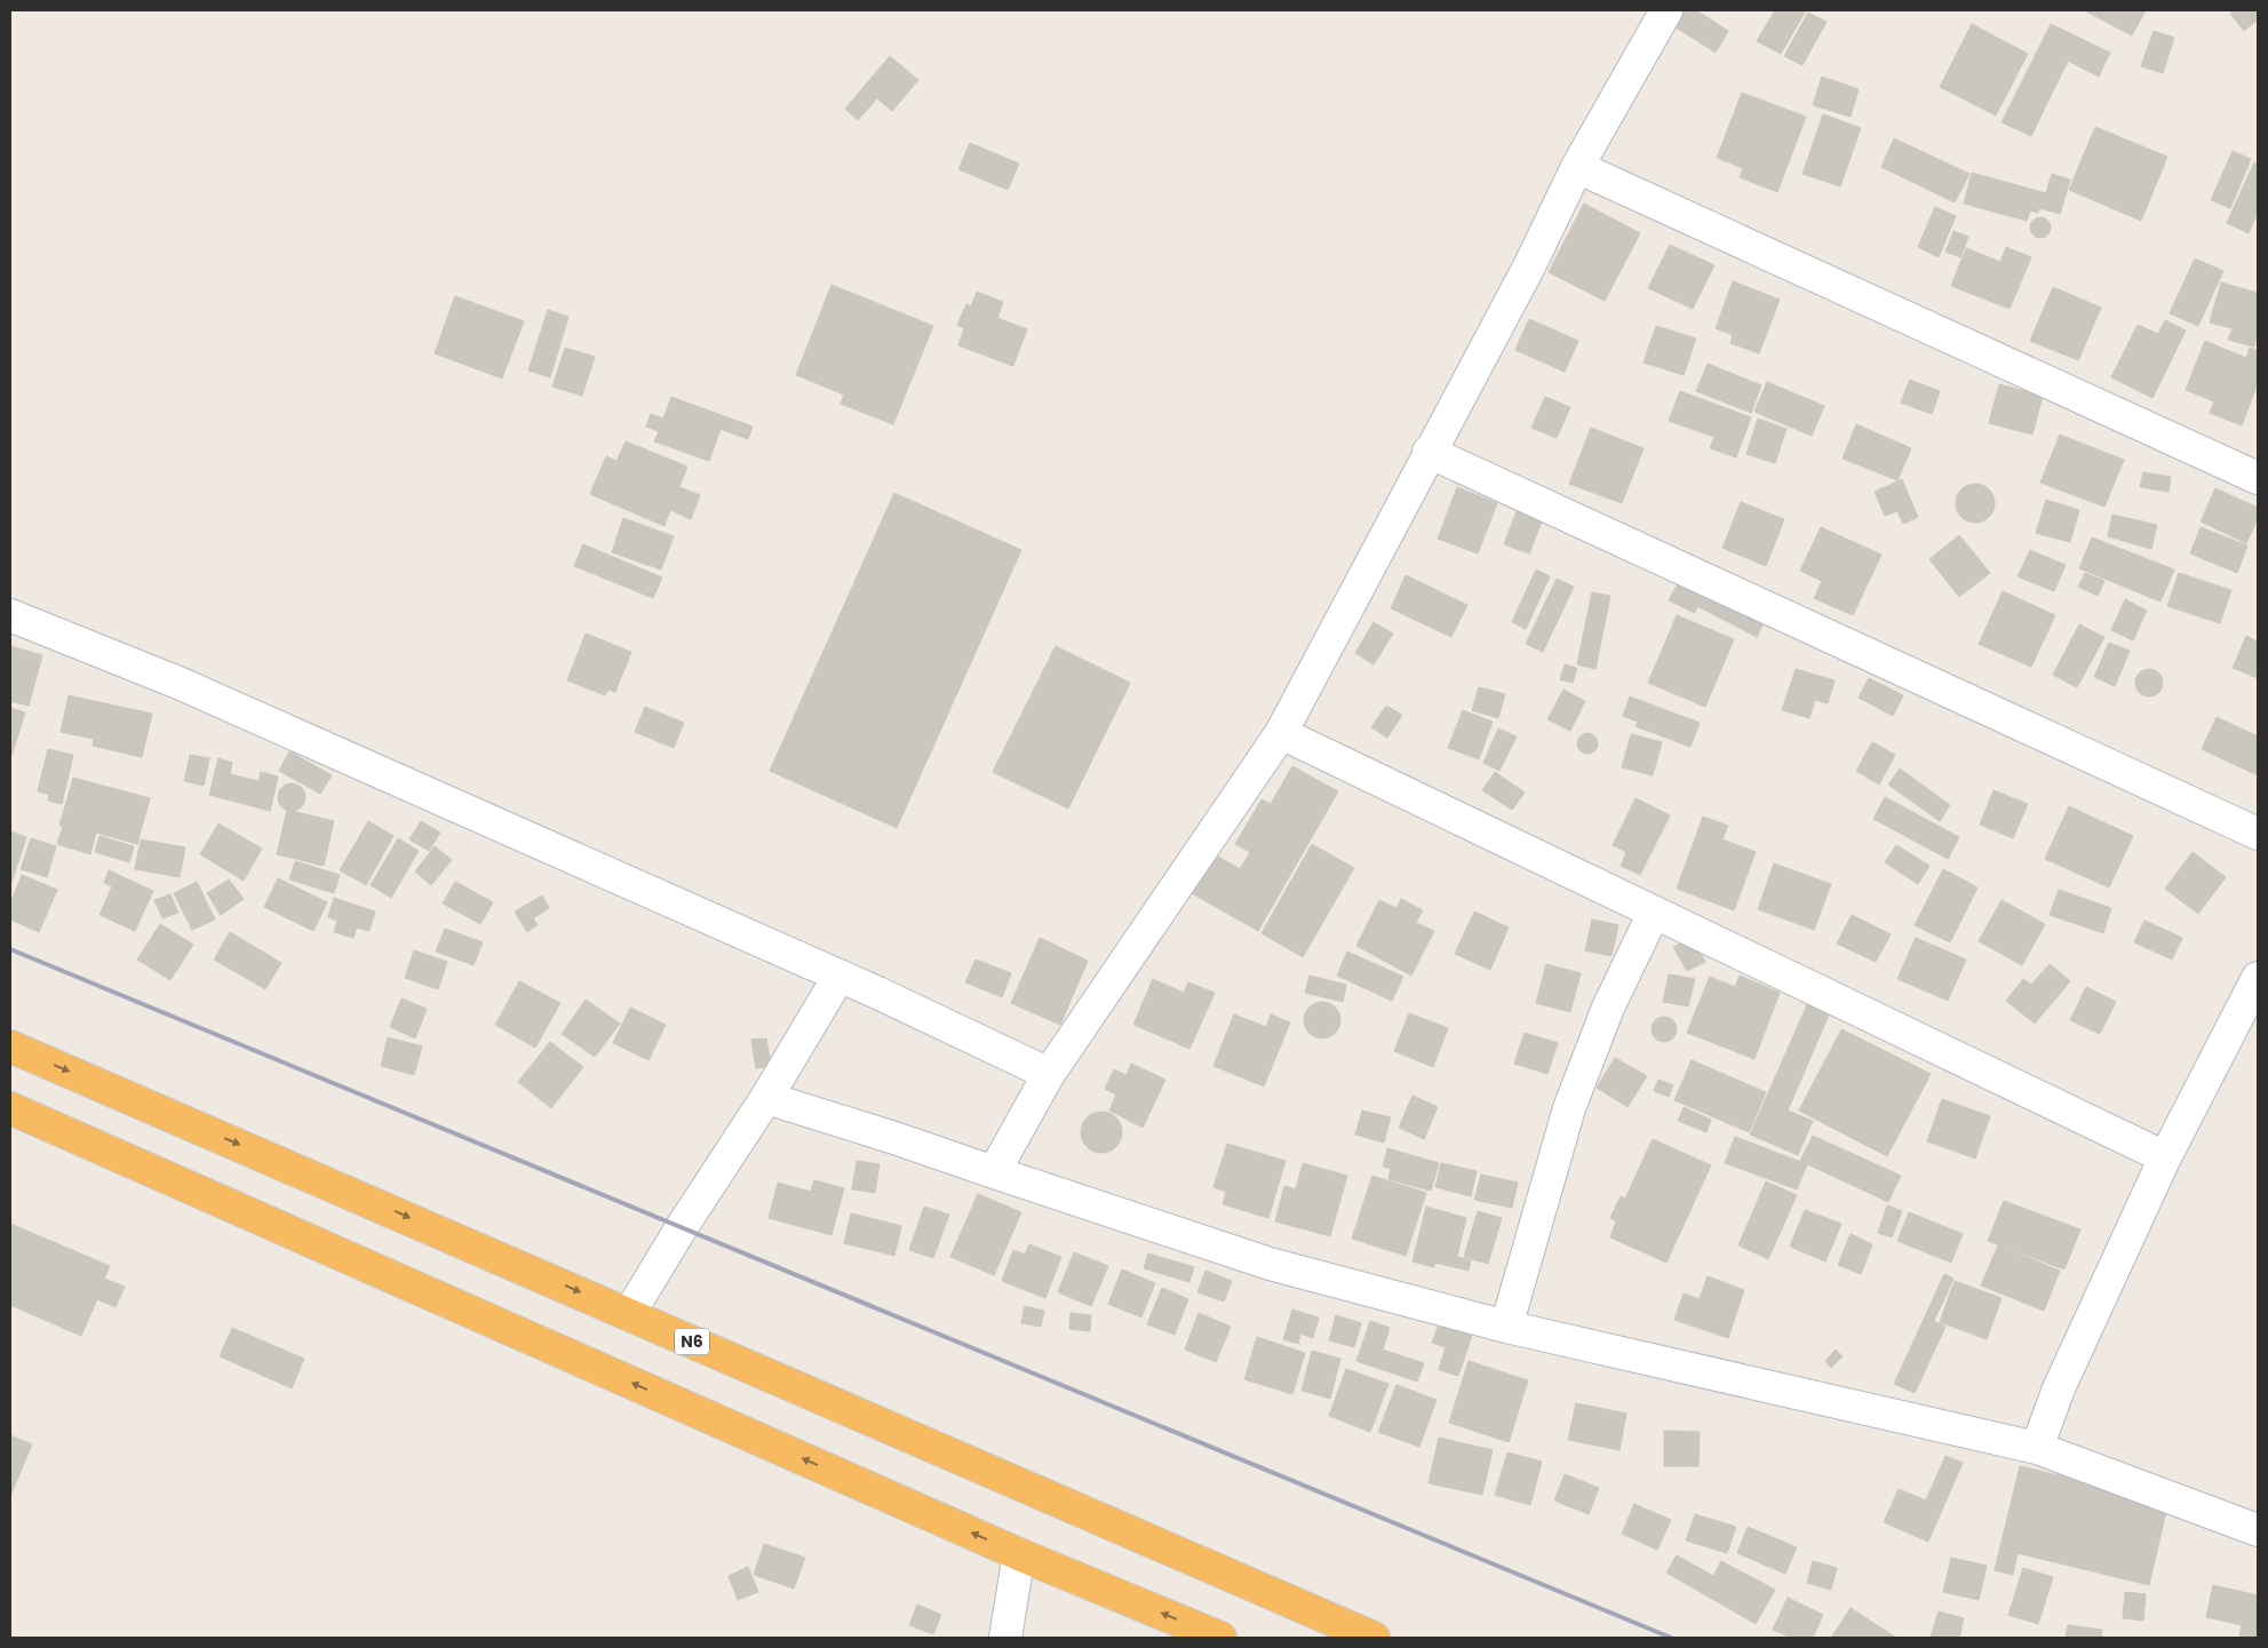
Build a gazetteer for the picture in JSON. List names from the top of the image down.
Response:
{
  "streets": {
    "highway": ["N6"]
  }
}
